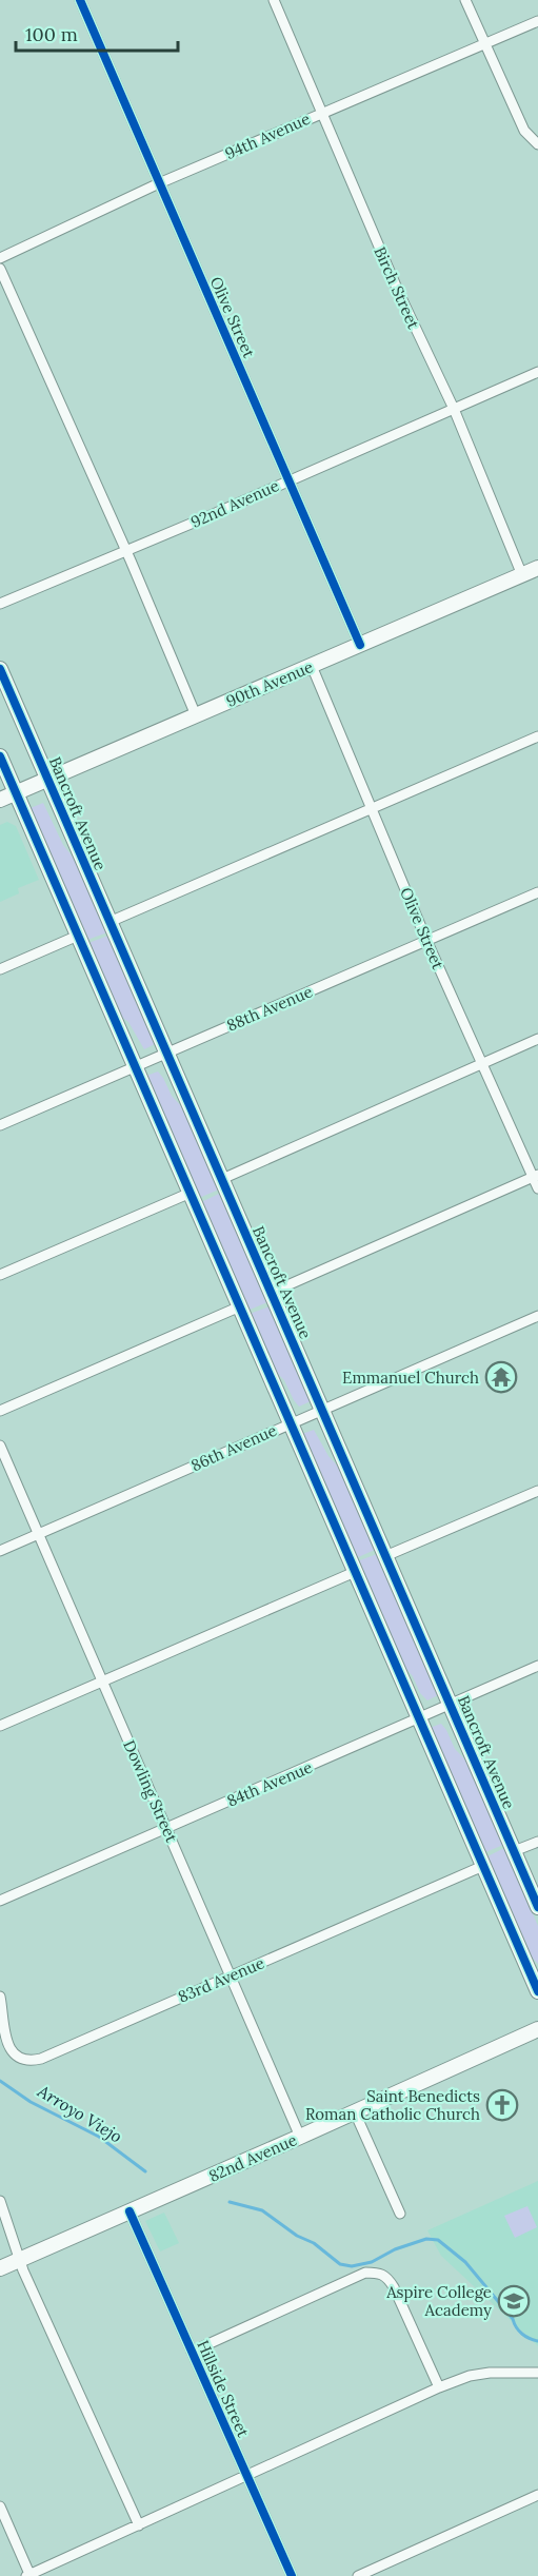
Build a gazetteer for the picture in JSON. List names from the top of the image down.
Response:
{
  "streets": {
    "main road": ["90th Avenue", "Bancroft Avenue", "82nd Avenue"],
    "street": [
      "94th Avenue",
      "Birch Street",
      "Olive Street",
      "92nd Avenue",
      "88th Avenue",
      "86th Avenue",
      "84th Avenue",
      "Dowling Street",
      "83rd Avenue",
      "Hillside Street"
    ]
  },
  "crossings": [
    ["94th Avenue", "Birch Street"],
    ["94th Avenue", "Olive Street"],
    ["Birch Street", "92nd Avenue"],
    ["Birch Street", "90th Avenue"],
    ["Olive Street", "92nd Avenue"],
    ["Olive Street", "90th Avenue"],
    ["Olive Street", "88th Avenue"],
    ["90th Avenue", "Bancroft Avenue"],
    ["Bancroft Avenue", "88th Avenue"],
    ["Bancroft Avenue", "86th Avenue"],
    ["Bancroft Avenue", "84th Avenue"],
    ["86th Avenue", "Dowling Street"],
    ["84th Avenue", "Dowling Street"],
    ["Dowling Street", "83rd Avenue"],
    ["Dowling Street", "82nd Avenue"],
    ["82nd Avenue", "Hillside Street"]
  ],
  "water": ["Arroyo Viejo"],
  "places": {
    "temple": ["Emmanuel Church"],
    "church": ["Saint Benedicts Roman Catholic Church"],
    "school or university": ["Aspire College Academy"]
  },
  "scale_bar": "100 m"
}
